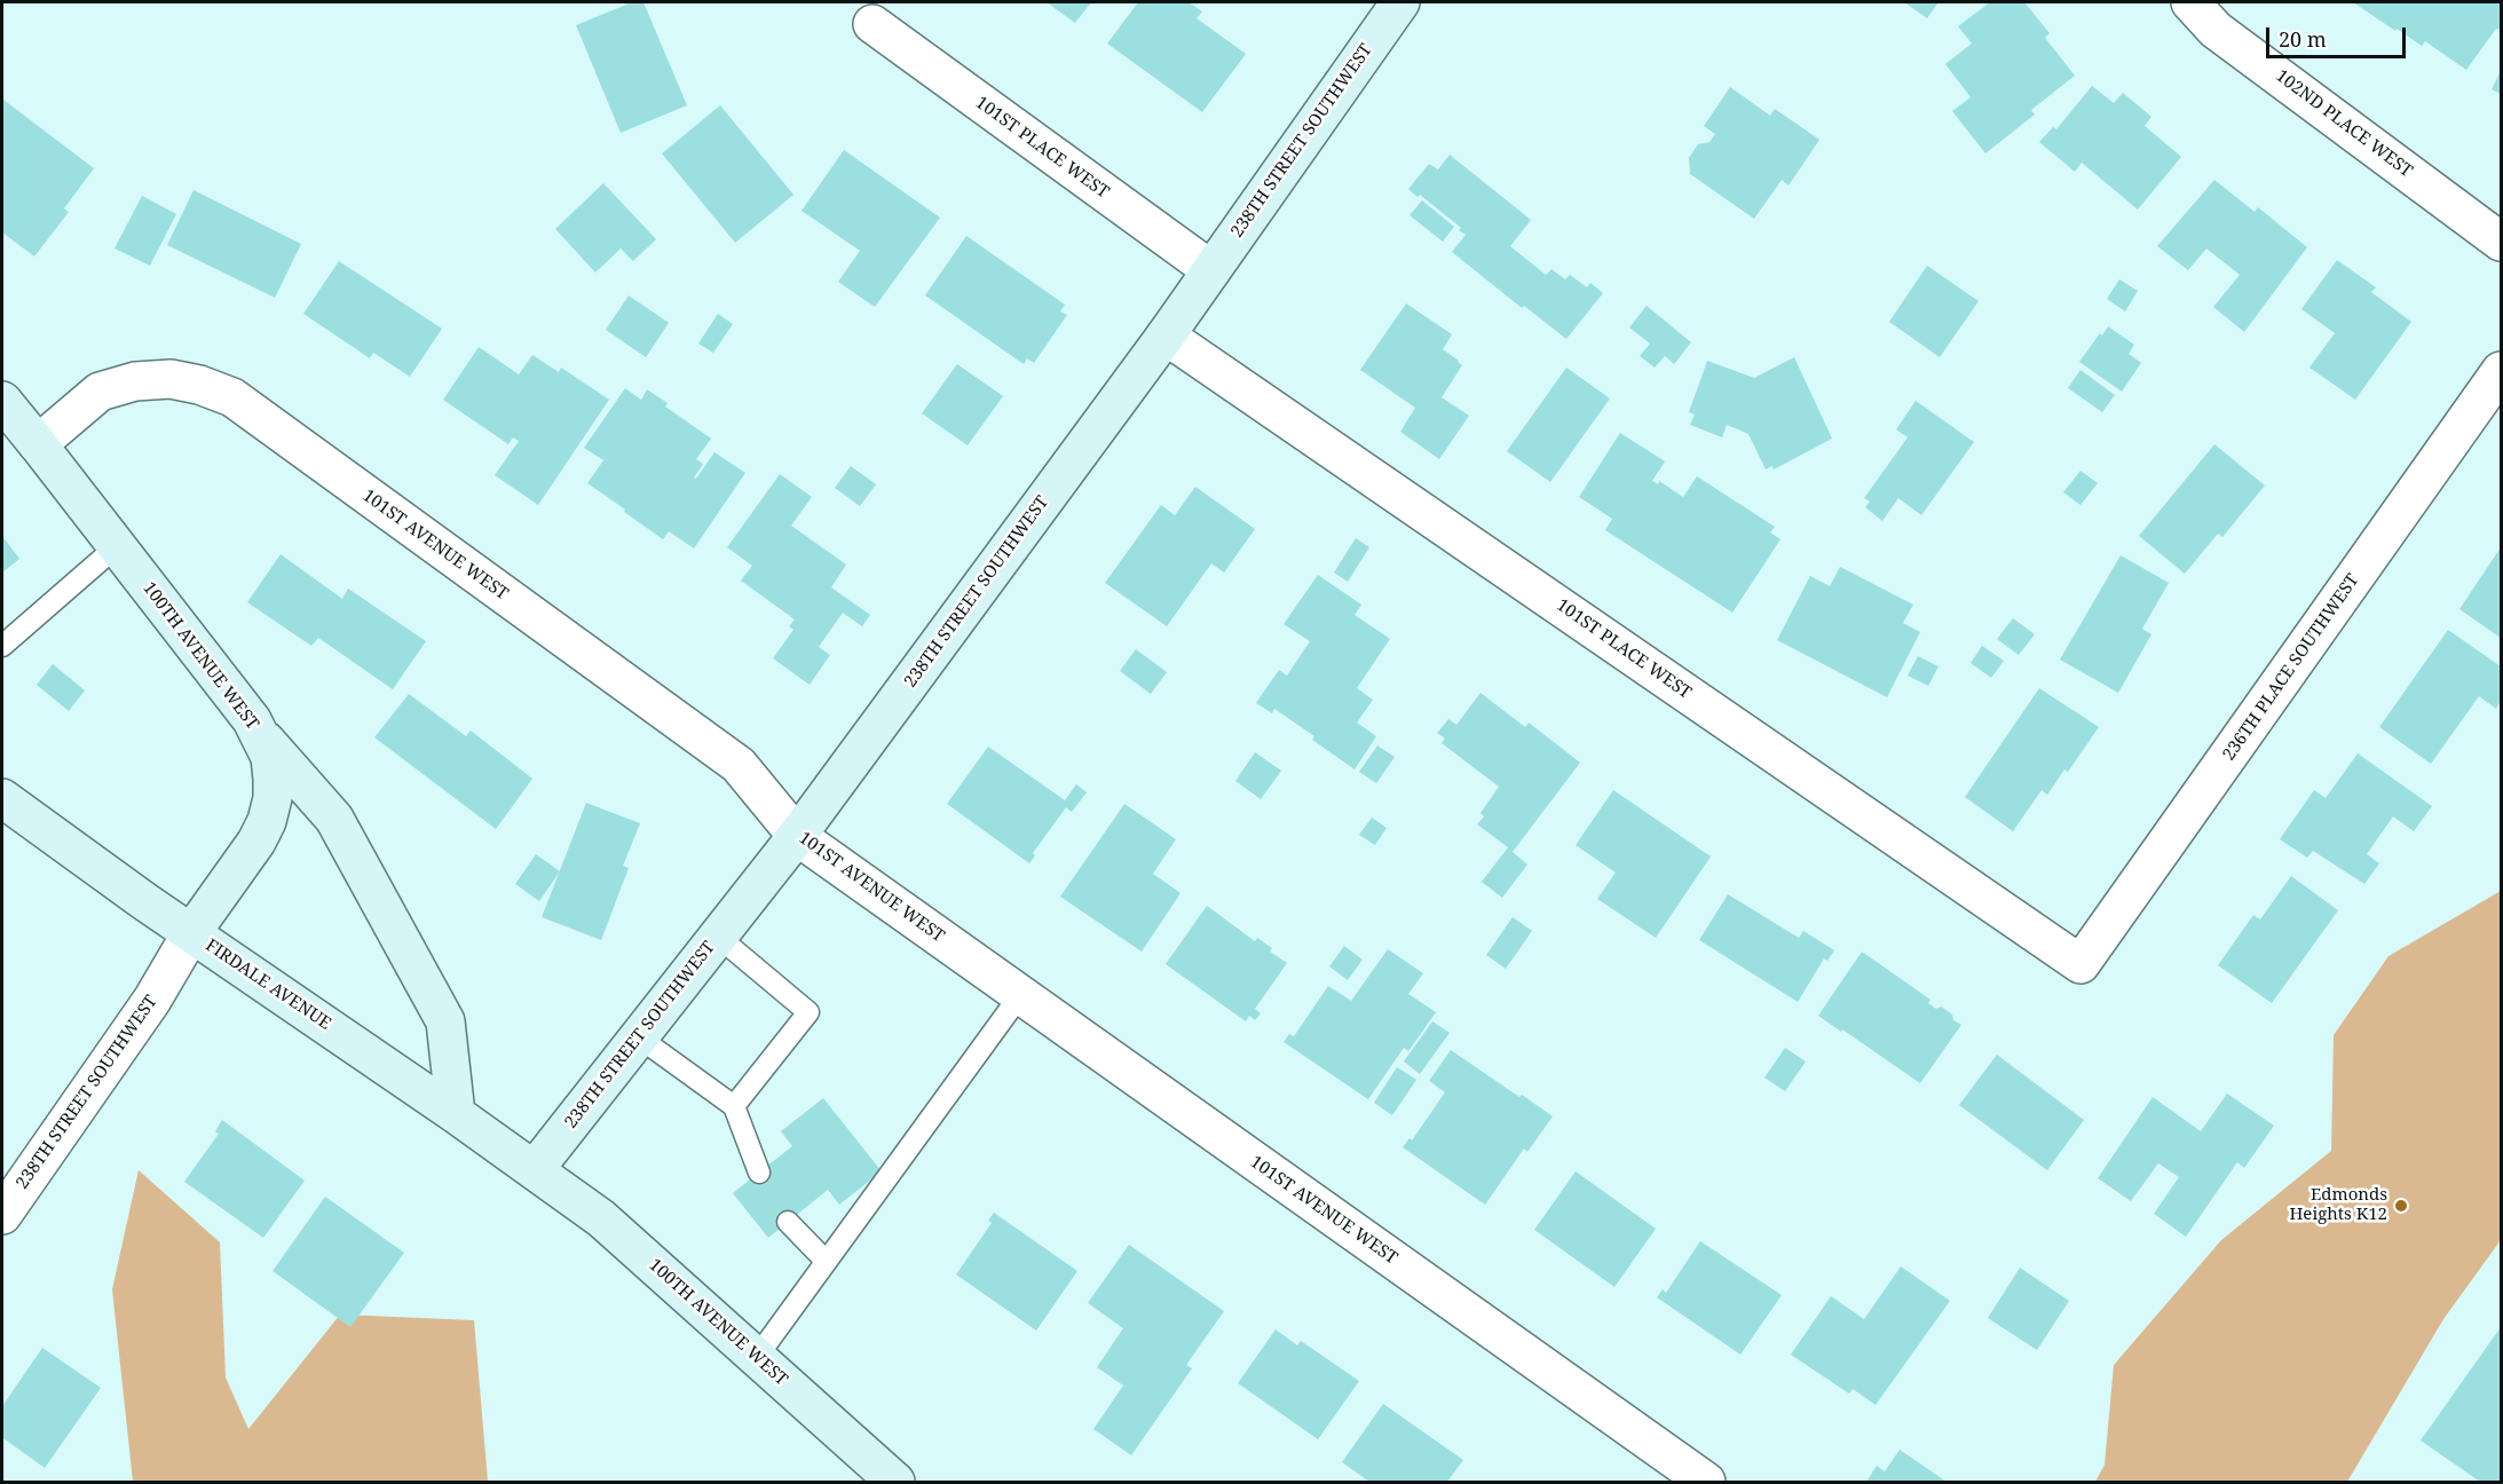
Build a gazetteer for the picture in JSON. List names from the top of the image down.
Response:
{
  "streets": {
    "main road": ["238TH STREET SOUTHWEST", "100TH AVENUE WEST", "FIRDALE AVENUE"],
    "street": [
      "102ND PLACE WEST",
      "101ST PLACE WEST",
      "101ST AVENUE WEST",
      "236TH PLACE SOUTHWEST"
    ]
  },
  "crossings": [
    ["238TH STREET SOUTHWEST", "101ST PLACE WEST"],
    ["238TH STREET SOUTHWEST", "101ST AVENUE WEST"],
    ["238TH STREET SOUTHWEST", "100TH AVENUE WEST"],
    ["238TH STREET SOUTHWEST", "FIRDALE AVENUE"],
    ["101ST PLACE WEST", "236TH PLACE SOUTHWEST"],
    ["101ST AVENUE WEST", "100TH AVENUE WEST"],
    ["100TH AVENUE WEST", "FIRDALE AVENUE"]
  ],
  "places": ["Edmonds Heights K12"],
  "scale_bar": "20 m"
}
